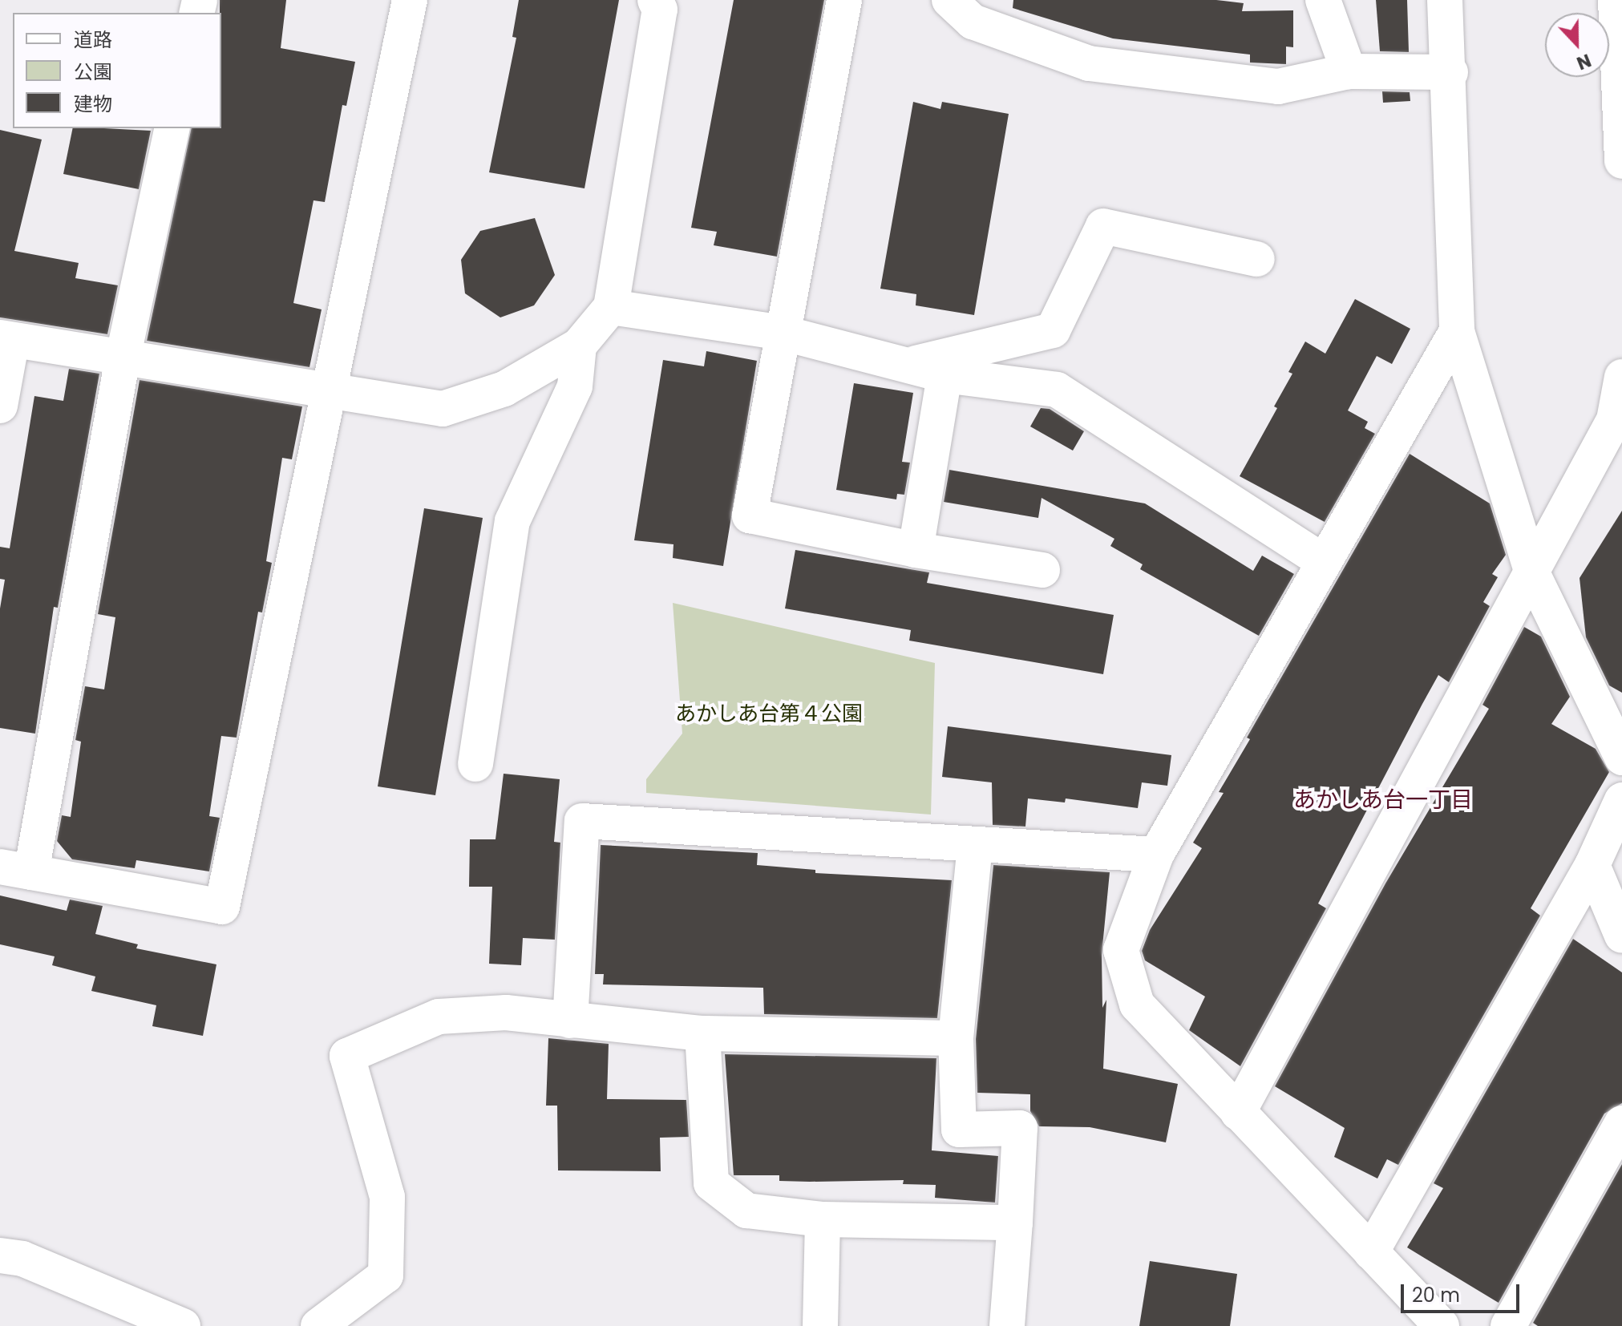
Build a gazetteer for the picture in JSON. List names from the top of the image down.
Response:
{
  "districts": ["あかしあ台一丁目"],
  "parks": ["あかしあ台第４公園"],
  "legend": ["道路", "公園", "建物"],
  "scale_bar": "20 m",
  "north": "bottom"
}
